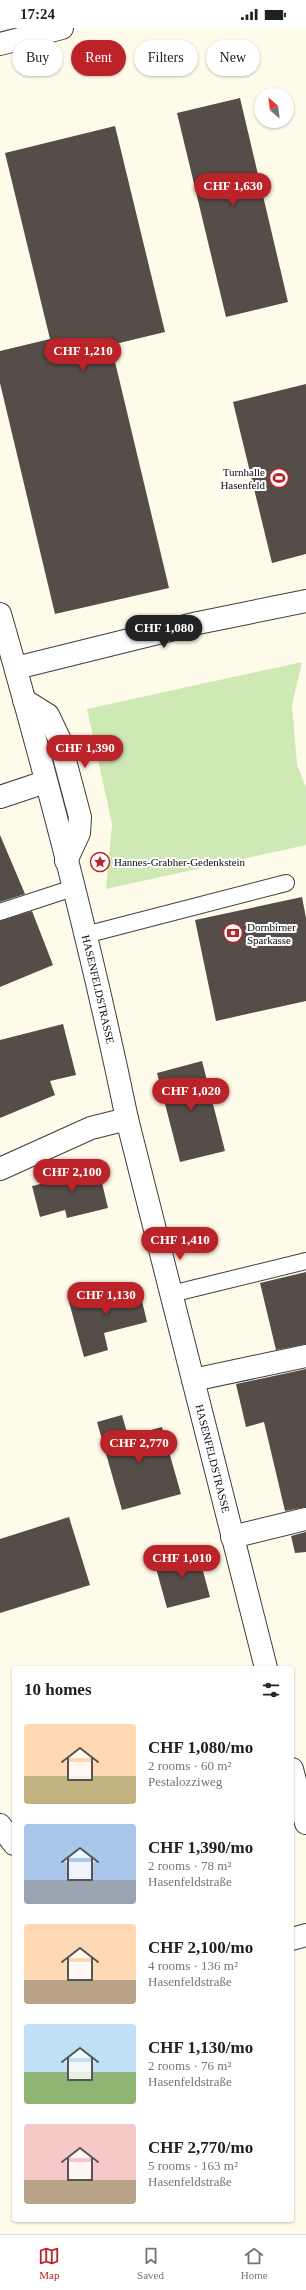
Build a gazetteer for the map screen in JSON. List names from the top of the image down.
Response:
{
  "streets": {
    "street": ["HASENFELDSTRASSE"]
  },
  "places": {
    "sports": ["Turnhalle Hasenfeld"],
    "place": ["Hannes-Grabher-Gedenkstein"],
    "bank": ["Dornbirner Sparkasse"]
  },
  "north": "top left",
  "page": {
    "status": "17:24",
    "chip": [
      "Buy",
      "Rent",
      "Filters",
      "New"
    ],
    "price": [
      "CHF 1,630",
      "CHF 1,210",
      "CHF 1,080",
      "CHF 1,390",
      "CHF 1,020",
      "CHF 2,100",
      "CHF 1,410",
      "CHF 1,130",
      "CHF 2,770",
      "CHF 1,010"
    ],
    "heading": "10 homes",
    "list": [
      {
        "name": "CHF 1,080/mo",
        "note": "2 rooms · 60 m² · Pestalozziweg"
      },
      {
        "name": "CHF 1,390/mo",
        "note": "2 rooms · 78 m² · Hasenfeldstraße"
      },
      {
        "name": "CHF 2,100/mo",
        "note": "4 rooms · 136 m² · Hasenfeldstraße"
      },
      {
        "name": "CHF 1,130/mo",
        "note": "2 rooms · 76 m² · Hasenfeldstraße"
      },
      {
        "name": "CHF 2,770/mo",
        "note": "5 rooms · 163 m² · Hasenfeldstraße"
      }
    ],
    "tabs": ["Map", "Saved", "Home"]
  }
}
